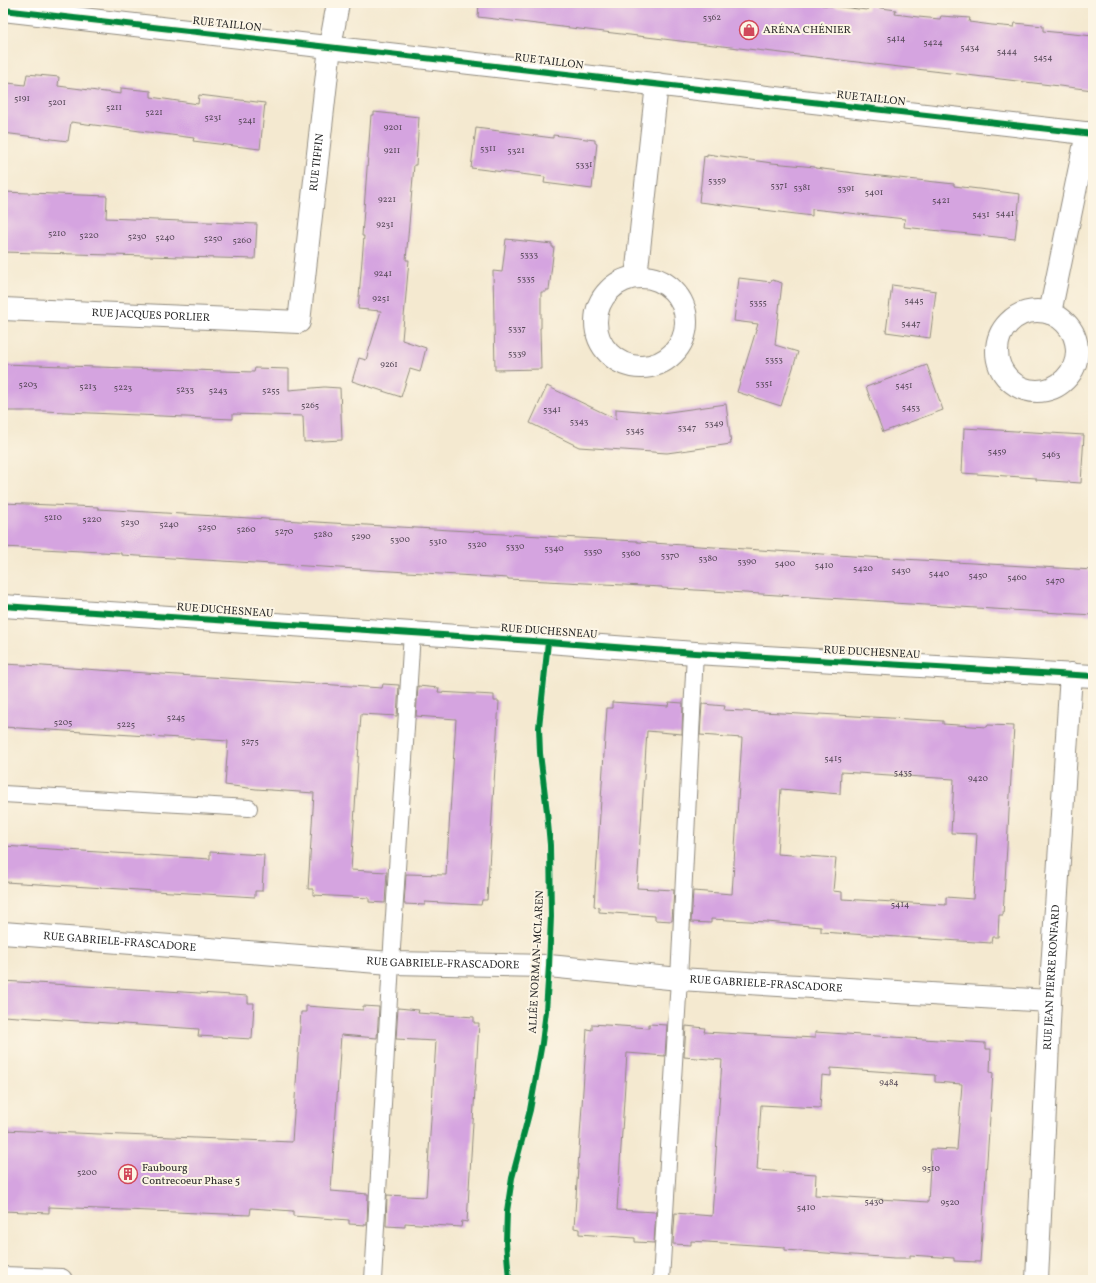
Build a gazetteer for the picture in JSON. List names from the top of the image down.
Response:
{
  "streets": {
    "street": [
      "RUE TAILLON",
      "RUE TIFFIN",
      "RUE JACQUES PORLIER",
      "RUE DUCHESNEAU",
      "RUE GABRIELE-FRASCADORE",
      "RUE JEAN PIERRE RONFARD"
    ],
    "cycle path": ["ALLÉE NORMAN-MCLAREN"]
  },
  "crossings": [
    ["RUE TAILLON", "RUE TIFFIN"],
    ["RUE TIFFIN", "RUE JACQUES PORLIER"],
    ["RUE DUCHESNEAU", "RUE JEAN PIERRE RONFARD"],
    ["RUE GABRIELE-FRASCADORE", "RUE JEAN PIERRE RONFARD"]
  ],
  "places": {
    "shop": ["ARÉNA CHÉNIER"],
    "building": ["Faubourg Contrecoeur Phase 5"]
  },
  "house_numbers": [
    "5362",
    "5414",
    "5424",
    "5434",
    "5444",
    "5454",
    "5191",
    "5201",
    "5211",
    "5221",
    "5231",
    "5241",
    "9201",
    "5311",
    "9211",
    "5321",
    "5331",
    "5359",
    "5371",
    "5381",
    "5391",
    "5401",
    "9221",
    "5421",
    "5441",
    "5431",
    "9231",
    "5210",
    "5220",
    "5230",
    "5240",
    "5250",
    "5260",
    "5333",
    "9241",
    "5335",
    "9251",
    "5445",
    "5355",
    "5447",
    "5337",
    "5339",
    "5353",
    "9261",
    "5351",
    "5203",
    "5451",
    "5213",
    "5223",
    "5233",
    "5243",
    "5255",
    "5265",
    "5453",
    "5341",
    "5343",
    "5349",
    "5347",
    "5345",
    "5459",
    "5463",
    "5210",
    "5220",
    "5230",
    "5240",
    "5250",
    "5260",
    "5270",
    "5280",
    "5290",
    "5300",
    "5310",
    "5320",
    "5330",
    "5340",
    "5350",
    "5360",
    "5370",
    "5380",
    "5390",
    "5400",
    "5410",
    "5420",
    "5430",
    "5440",
    "5450",
    "5460",
    "5470",
    "5245",
    "5205",
    "5225",
    "5275",
    "5415",
    "5435",
    "9420",
    "5414",
    "9484",
    "9510",
    "5200",
    "5430",
    "9520",
    "5410"
  ]
}
